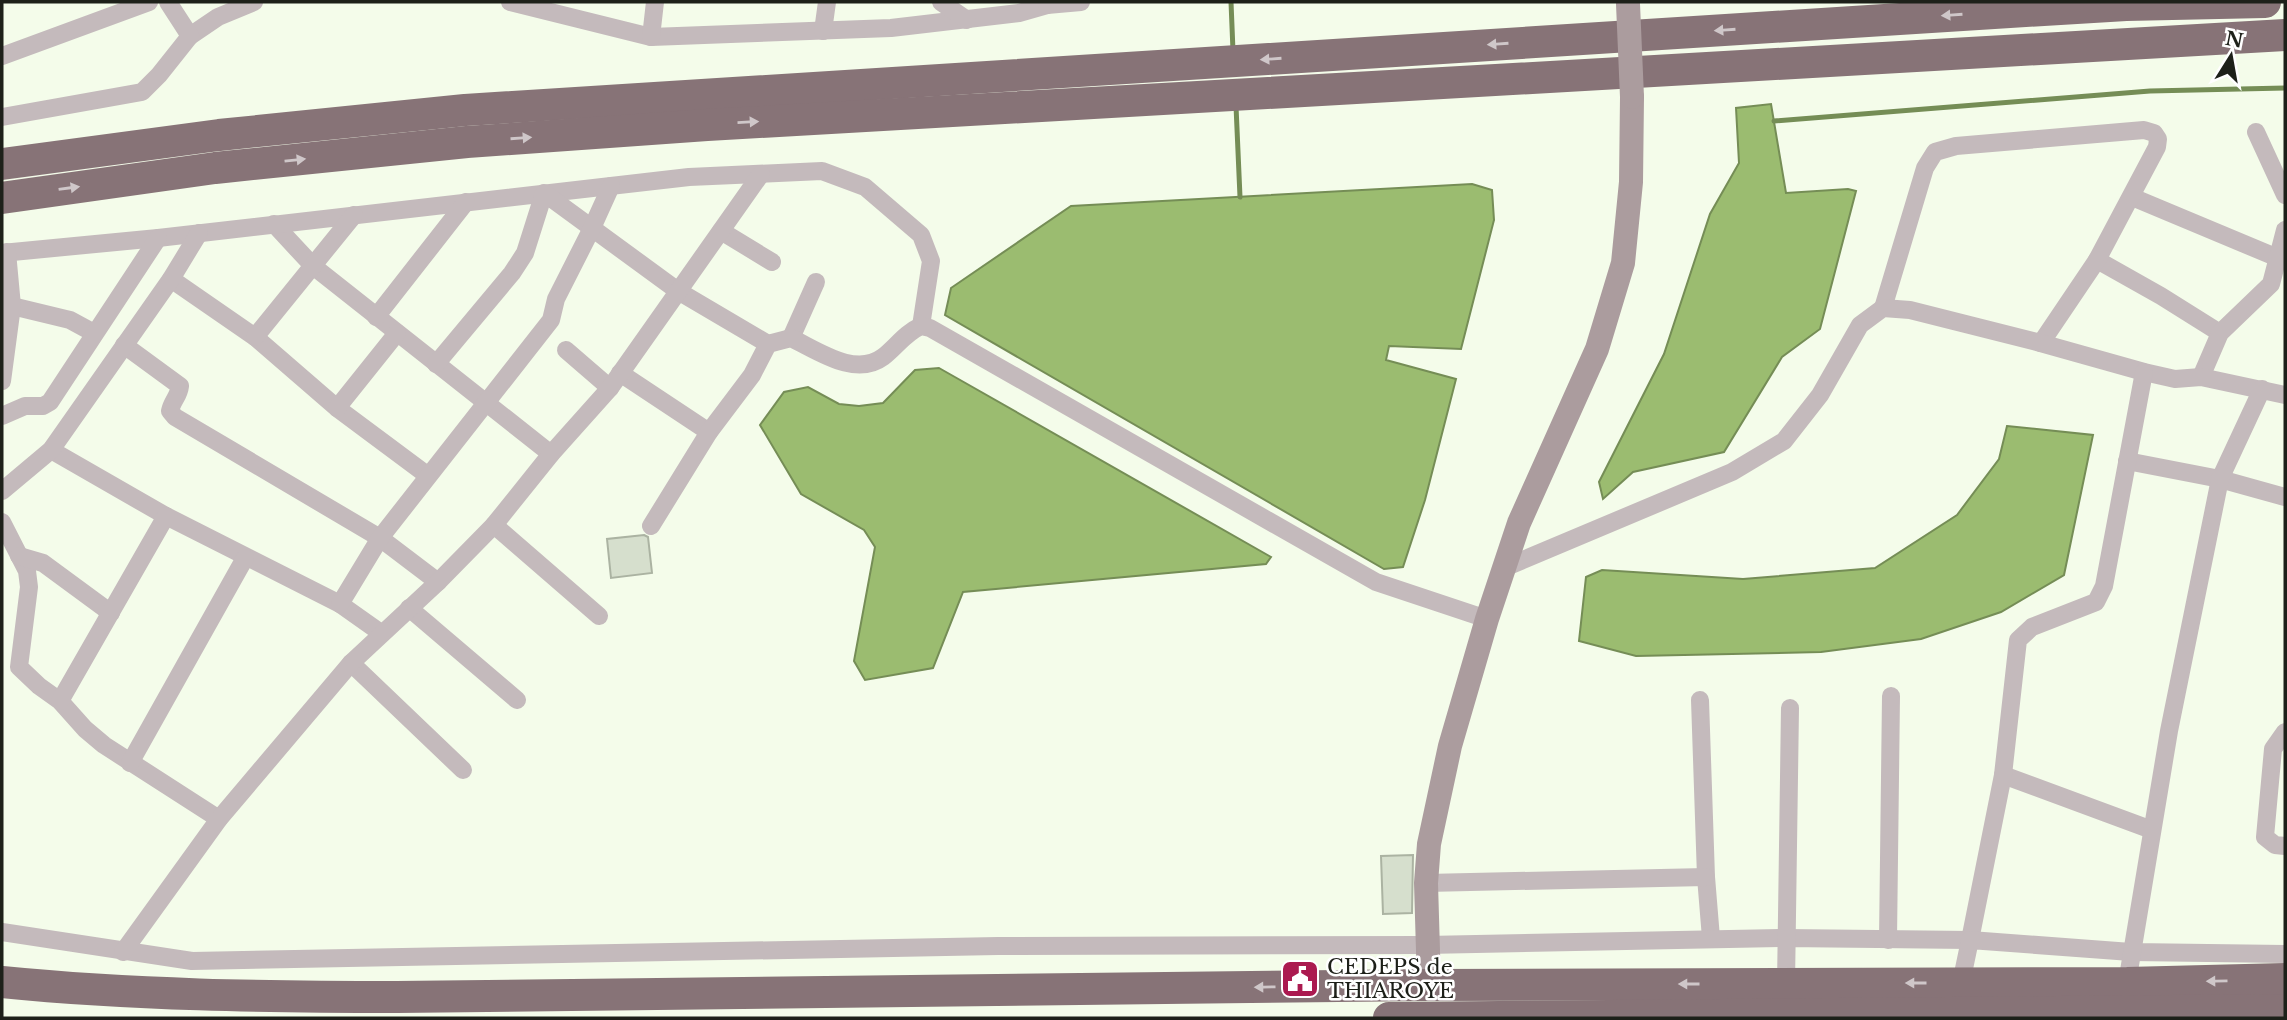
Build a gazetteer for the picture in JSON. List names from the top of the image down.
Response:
{
  "places": {
    "public building": ["CEDEPS de THIAROYE"]
  },
  "north": "top"
}
